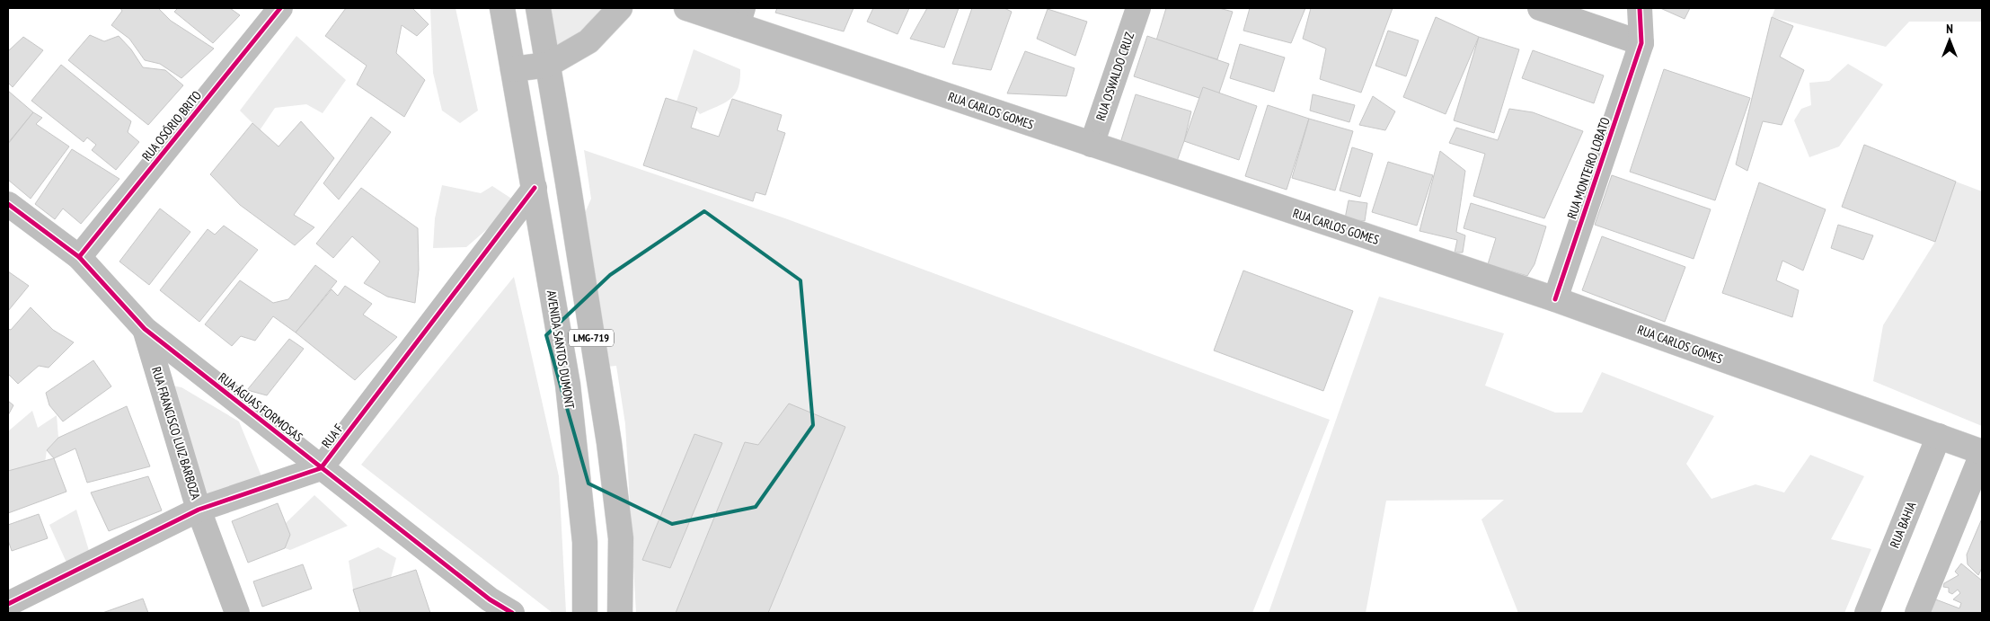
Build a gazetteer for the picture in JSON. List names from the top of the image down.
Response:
{
  "streets": {
    "street": [
      "RUA OSWALDO CRUZ",
      "RUA CARLOS GOMES",
      "RUA OSÓRIO BRITO",
      "RUA MONTEIRO LOBATO",
      "LMG-719",
      "AVENIDA SANTOS DUMONT",
      "RUA ÁGUAS FORMOSAS",
      "RUA FRANCISCO LUIZ BARBOZA",
      "RUA F",
      "RUA BAHIA"
    ]
  },
  "crossings": [
    ["RUA OSWALDO CRUZ", "RUA CARLOS GOMES"],
    ["RUA CARLOS GOMES", "RUA MONTEIRO LOBATO"],
    ["RUA CARLOS GOMES", "RUA BAHIA"],
    ["RUA OSÓRIO BRITO", "RUA ÁGUAS FORMOSAS"],
    ["AVENIDA SANTOS DUMONT", "RUA F"],
    ["RUA ÁGUAS FORMOSAS", "RUA FRANCISCO LUIZ BARBOZA"],
    ["RUA ÁGUAS FORMOSAS", "RUA F"]
  ],
  "north": "top"
}
